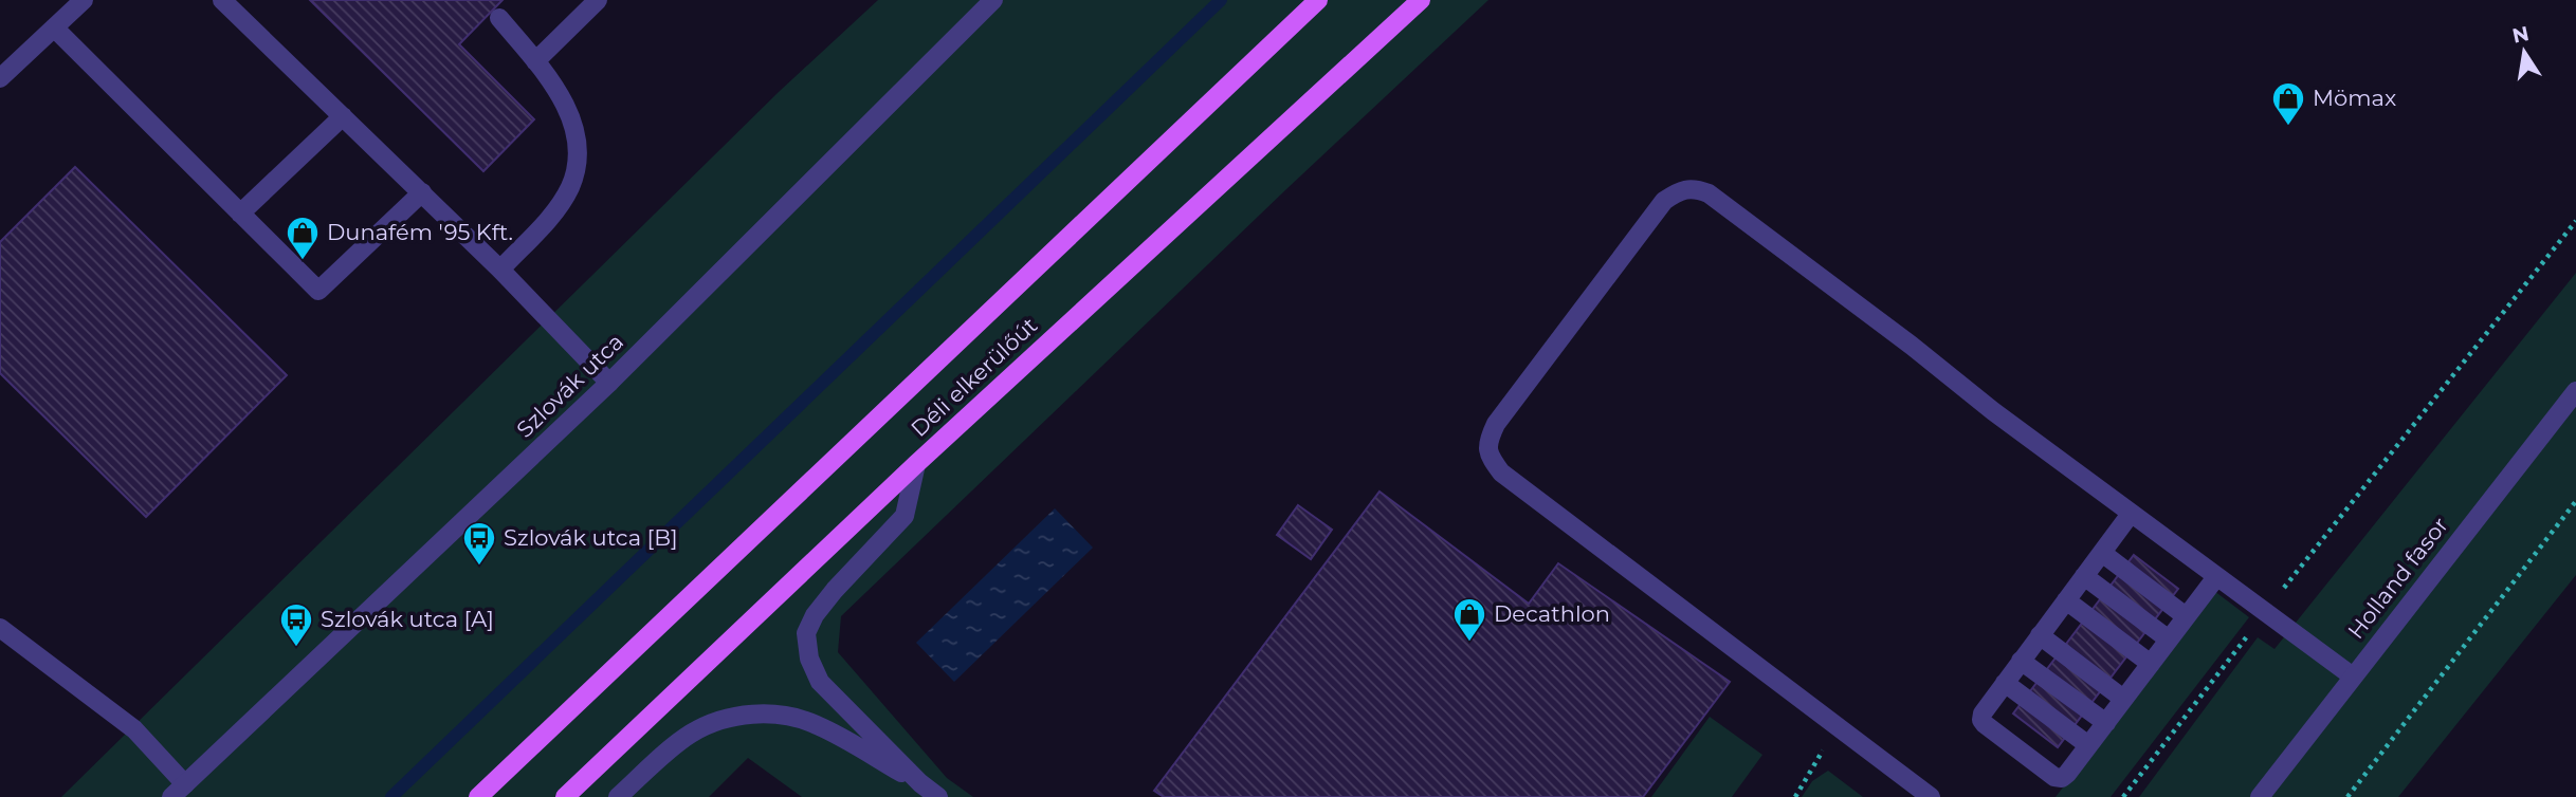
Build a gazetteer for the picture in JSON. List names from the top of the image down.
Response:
{
  "streets": {
    "main road": ["Déli elkerülőút"],
    "street": ["Szlovák utca", "Holland fasor"]
  },
  "places": {
    "shop": ["Mömax", "Dunafém '95 Kft.", "Decathlon"],
    "bus stop": ["Szlovák utca [B]", "Szlovák utca [A]"]
  },
  "north": "top"
}
